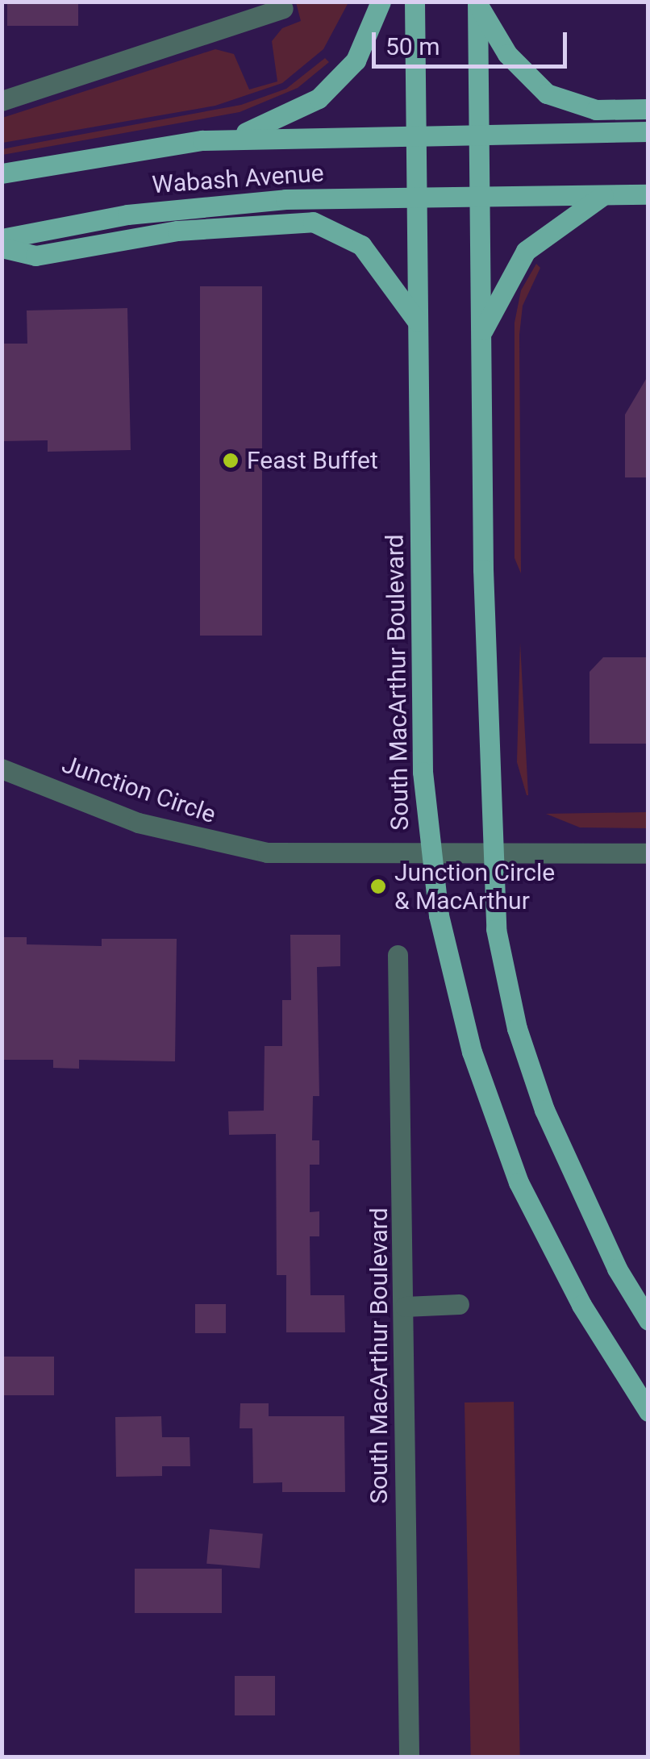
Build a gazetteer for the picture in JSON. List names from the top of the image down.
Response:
{
  "streets": {
    "main road": ["Wabash Avenue", "South MacArthur Boulevard"],
    "street": ["Junction Circle"]
  },
  "crossings": [
    ["Wabash Avenue", "South MacArthur Boulevard"],
    ["South MacArthur Boulevard", "Junction Circle"]
  ],
  "places": ["Feast Buffet", "Junction Circle & MacArthur"],
  "scale_bar": "50 m"
}
